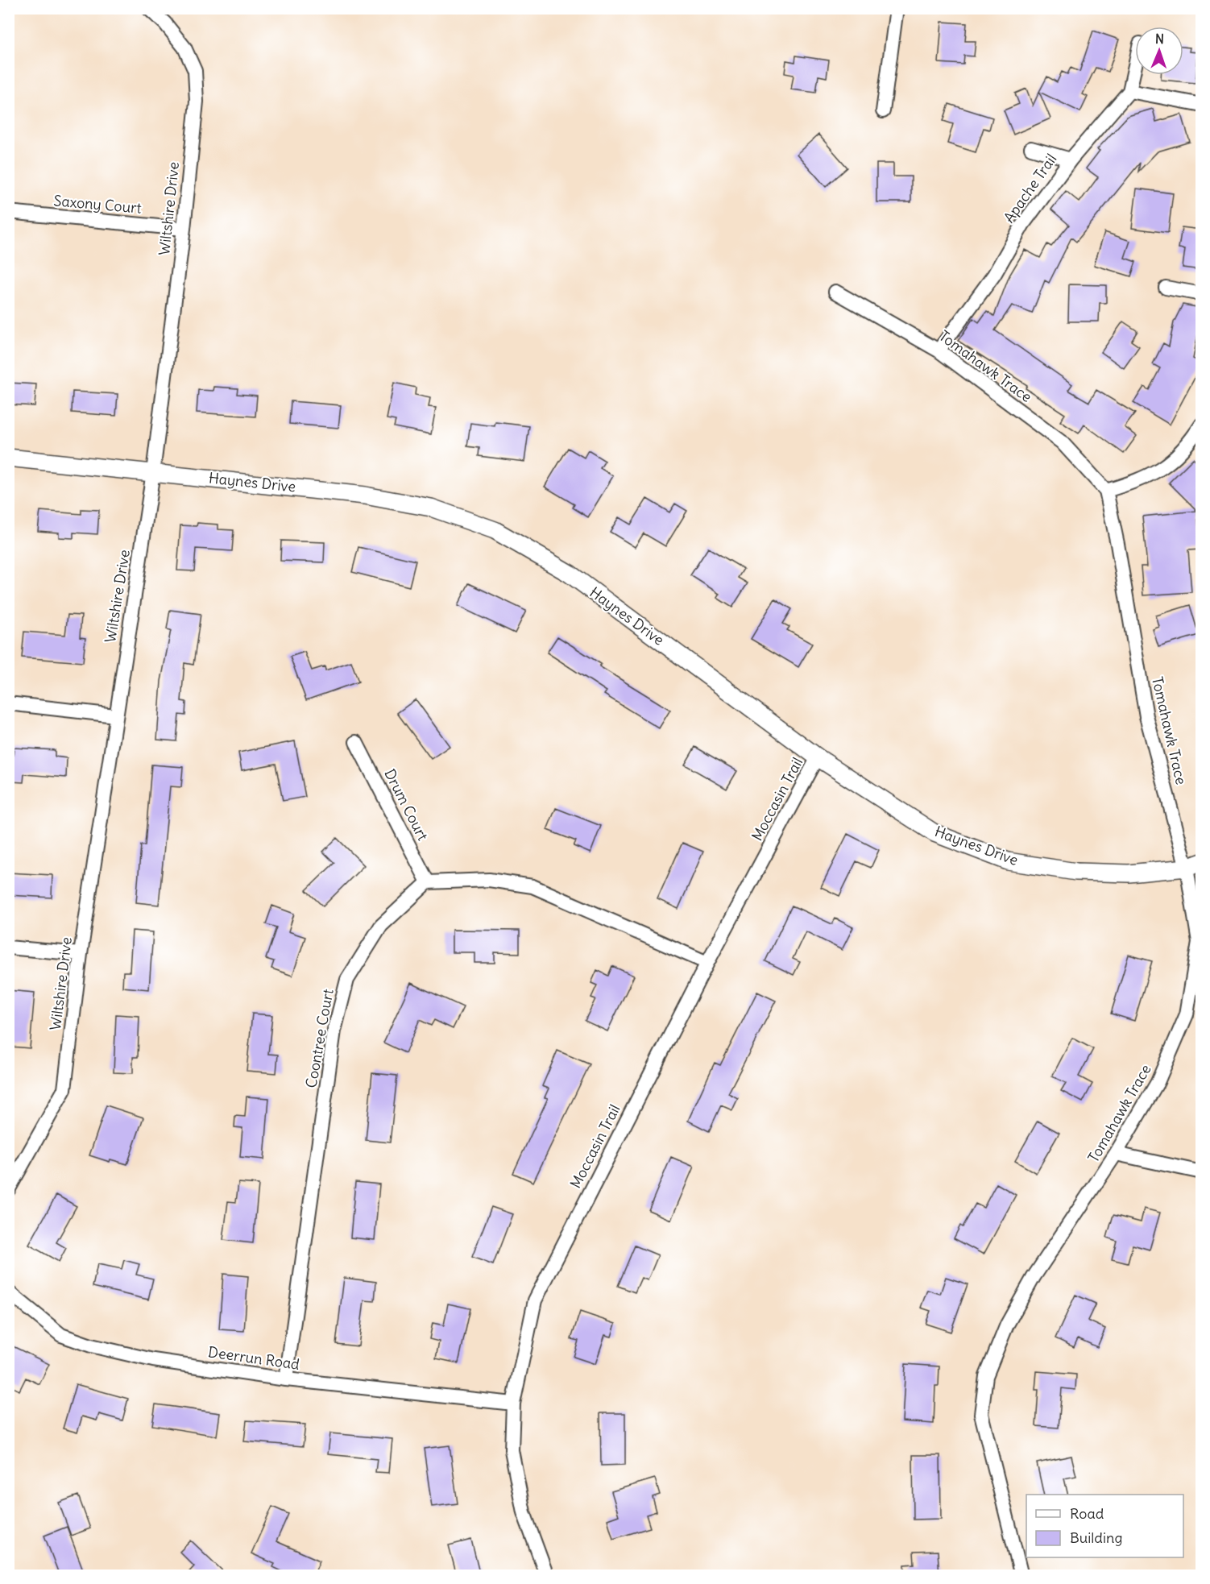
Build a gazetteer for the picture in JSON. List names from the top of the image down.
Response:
{
  "streets": {
    "street": [
      "Apache Trail",
      "Saxony Court",
      "Wiltshire Drive",
      "Tomahawk Trace",
      "Haynes Drive",
      "Moccasin Trail",
      "Drum Court",
      "Coontree Court",
      "Deerrun Road"
    ]
  },
  "crossings": [
    ["Apache Trail", "Tomahawk Trace"],
    ["Saxony Court", "Wiltshire Drive"],
    ["Wiltshire Drive", "Haynes Drive"],
    ["Tomahawk Trace", "Haynes Drive"],
    ["Haynes Drive", "Moccasin Trail"],
    ["Moccasin Trail", "Deerrun Road"],
    ["Drum Court", "Coontree Court"],
    ["Coontree Court", "Deerrun Road"]
  ],
  "legend": ["Road", "Building"],
  "north": "top"
}
